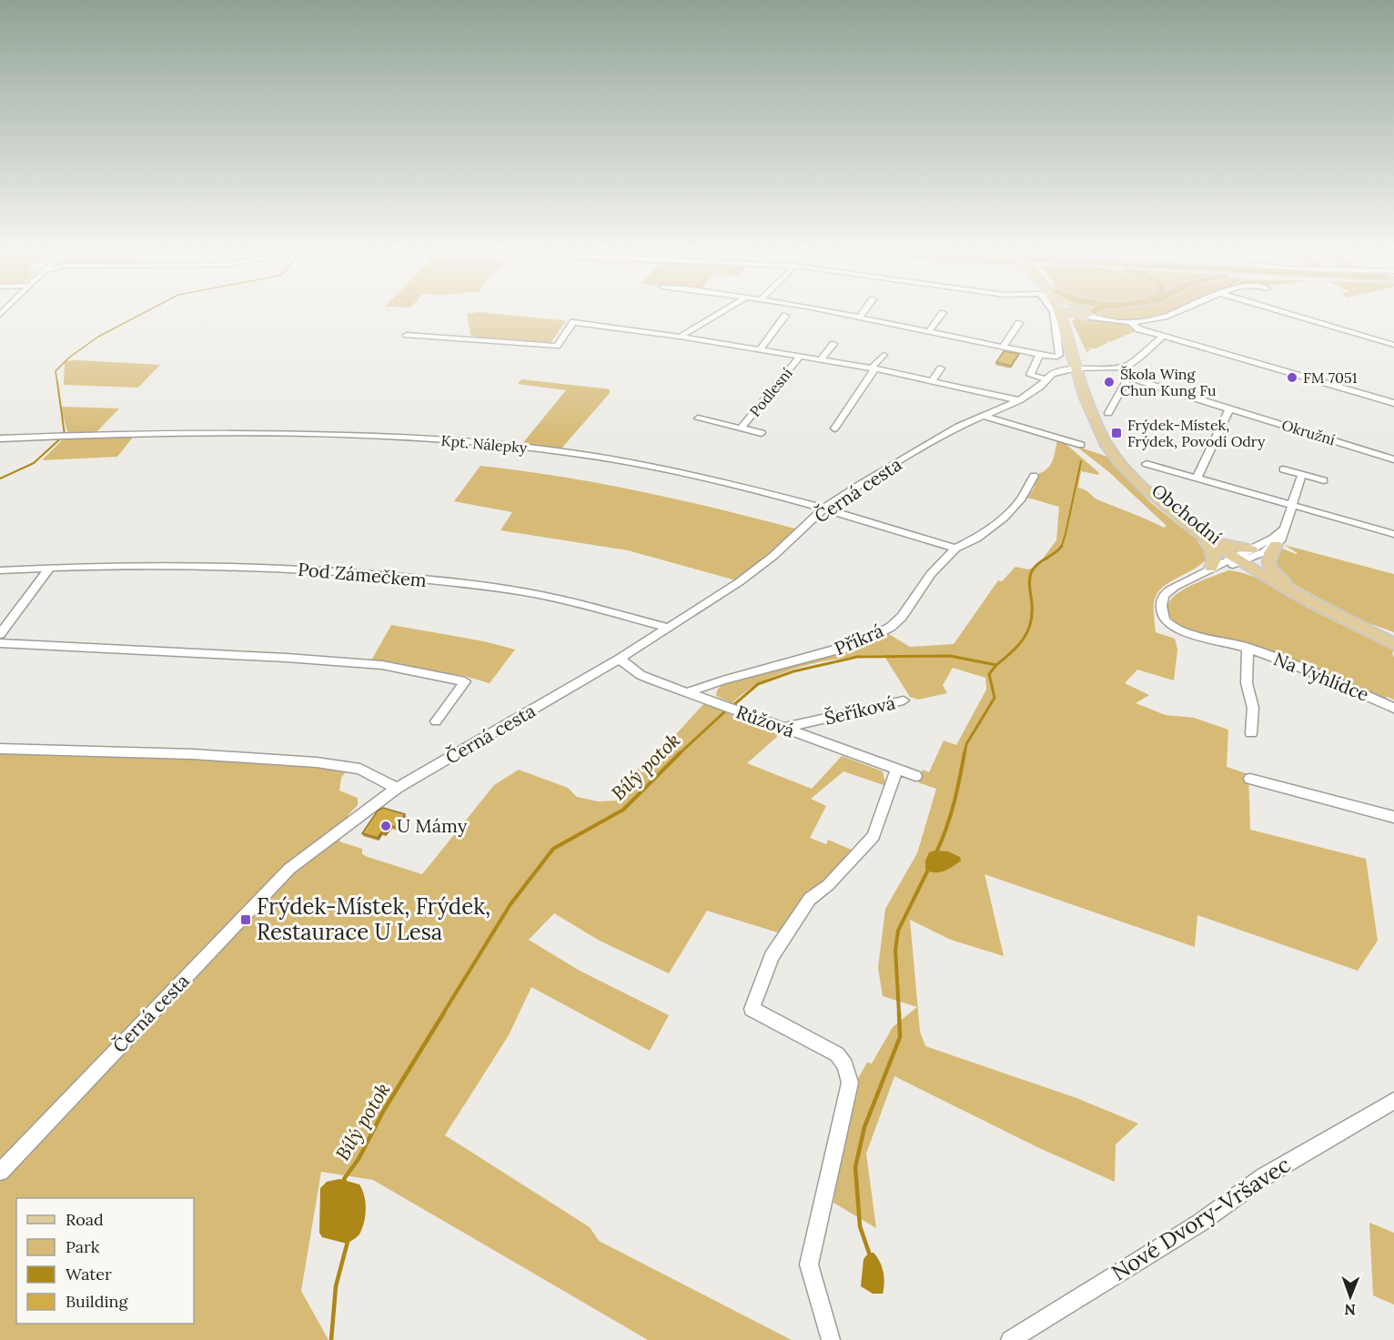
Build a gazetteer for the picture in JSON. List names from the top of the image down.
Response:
{
  "streets": {
    "main road": ["Obchodní"],
    "street": [
      "Podlesní",
      "Okružní",
      "Kpt. Nálepky",
      "Černá cesta",
      "Pod Zámečkem",
      "Příkrá",
      "Na Vyhlídce",
      "Šeříková",
      "Růžová",
      "Nové Dvory-Vršavec"
    ]
  },
  "crossings": [
    ["Kpt. Nálepky", "Černá cesta"],
    ["Kpt. Nálepky", "Příkrá"],
    ["Černá cesta", "Obchodní"],
    ["Černá cesta", "Pod Zámečkem"],
    ["Černá cesta", "Růžová"],
    ["Obchodní", "Na Vyhlídce"],
    ["Příkrá", "Růžová"],
    ["Šeříková", "Růžová"]
  ],
  "water": ["Bílý potok"],
  "places": {
    "other": ["FM 7051", "Škola Wing Chun Kung Fu", "U Mámy"],
    "transit": ["Frýdek-Místek, Frýdek, Povodí Odry", "Frýdek-Místek, Frýdek, Restaurace U Lesa"]
  },
  "legend": [
    "Road",
    "Park",
    "Water",
    "Building"
  ],
  "north": "bottom"
}
